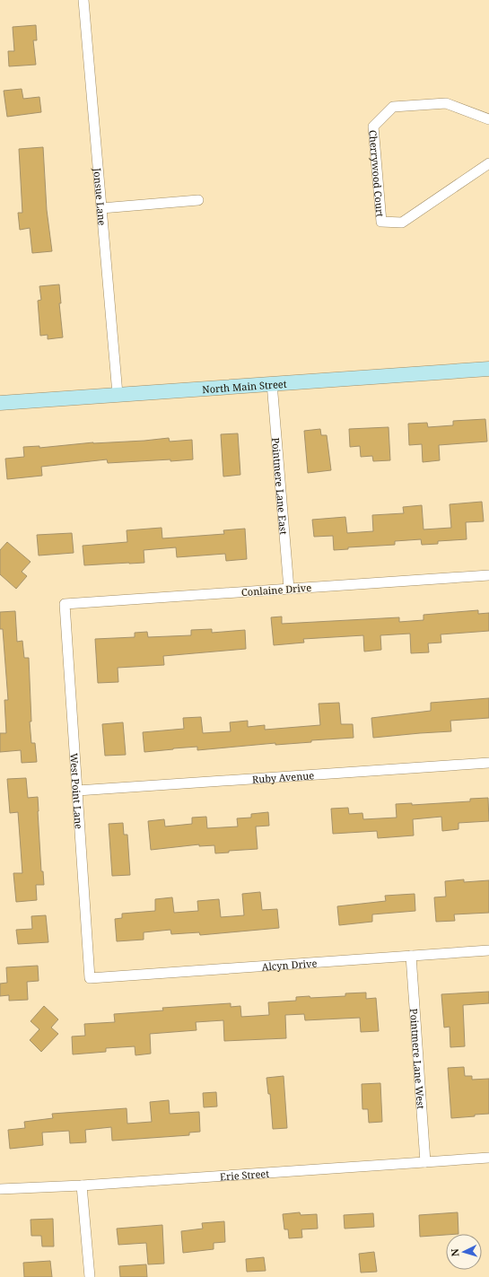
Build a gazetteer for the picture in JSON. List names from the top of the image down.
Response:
{
  "streets": {
    "main road": ["North Main Street"],
    "street": [
      "Cherrywood Court",
      "Jonsue Lane",
      "Pointmere Lane East",
      "Conlaine Drive",
      "Ruby Avenue",
      "West Point Lane",
      "Alcyn Drive",
      "Pointmere Lane West",
      "Erie Street"
    ]
  },
  "crossings": [
    ["Jonsue Lane", "North Main Street"],
    ["North Main Street", "Pointmere Lane East"],
    ["Pointmere Lane East", "Conlaine Drive"],
    ["Conlaine Drive", "West Point Lane"],
    ["Ruby Avenue", "West Point Lane"],
    ["West Point Lane", "Alcyn Drive"],
    ["Alcyn Drive", "Pointmere Lane West"],
    ["Pointmere Lane West", "Erie Street"]
  ],
  "north": "left"
}
